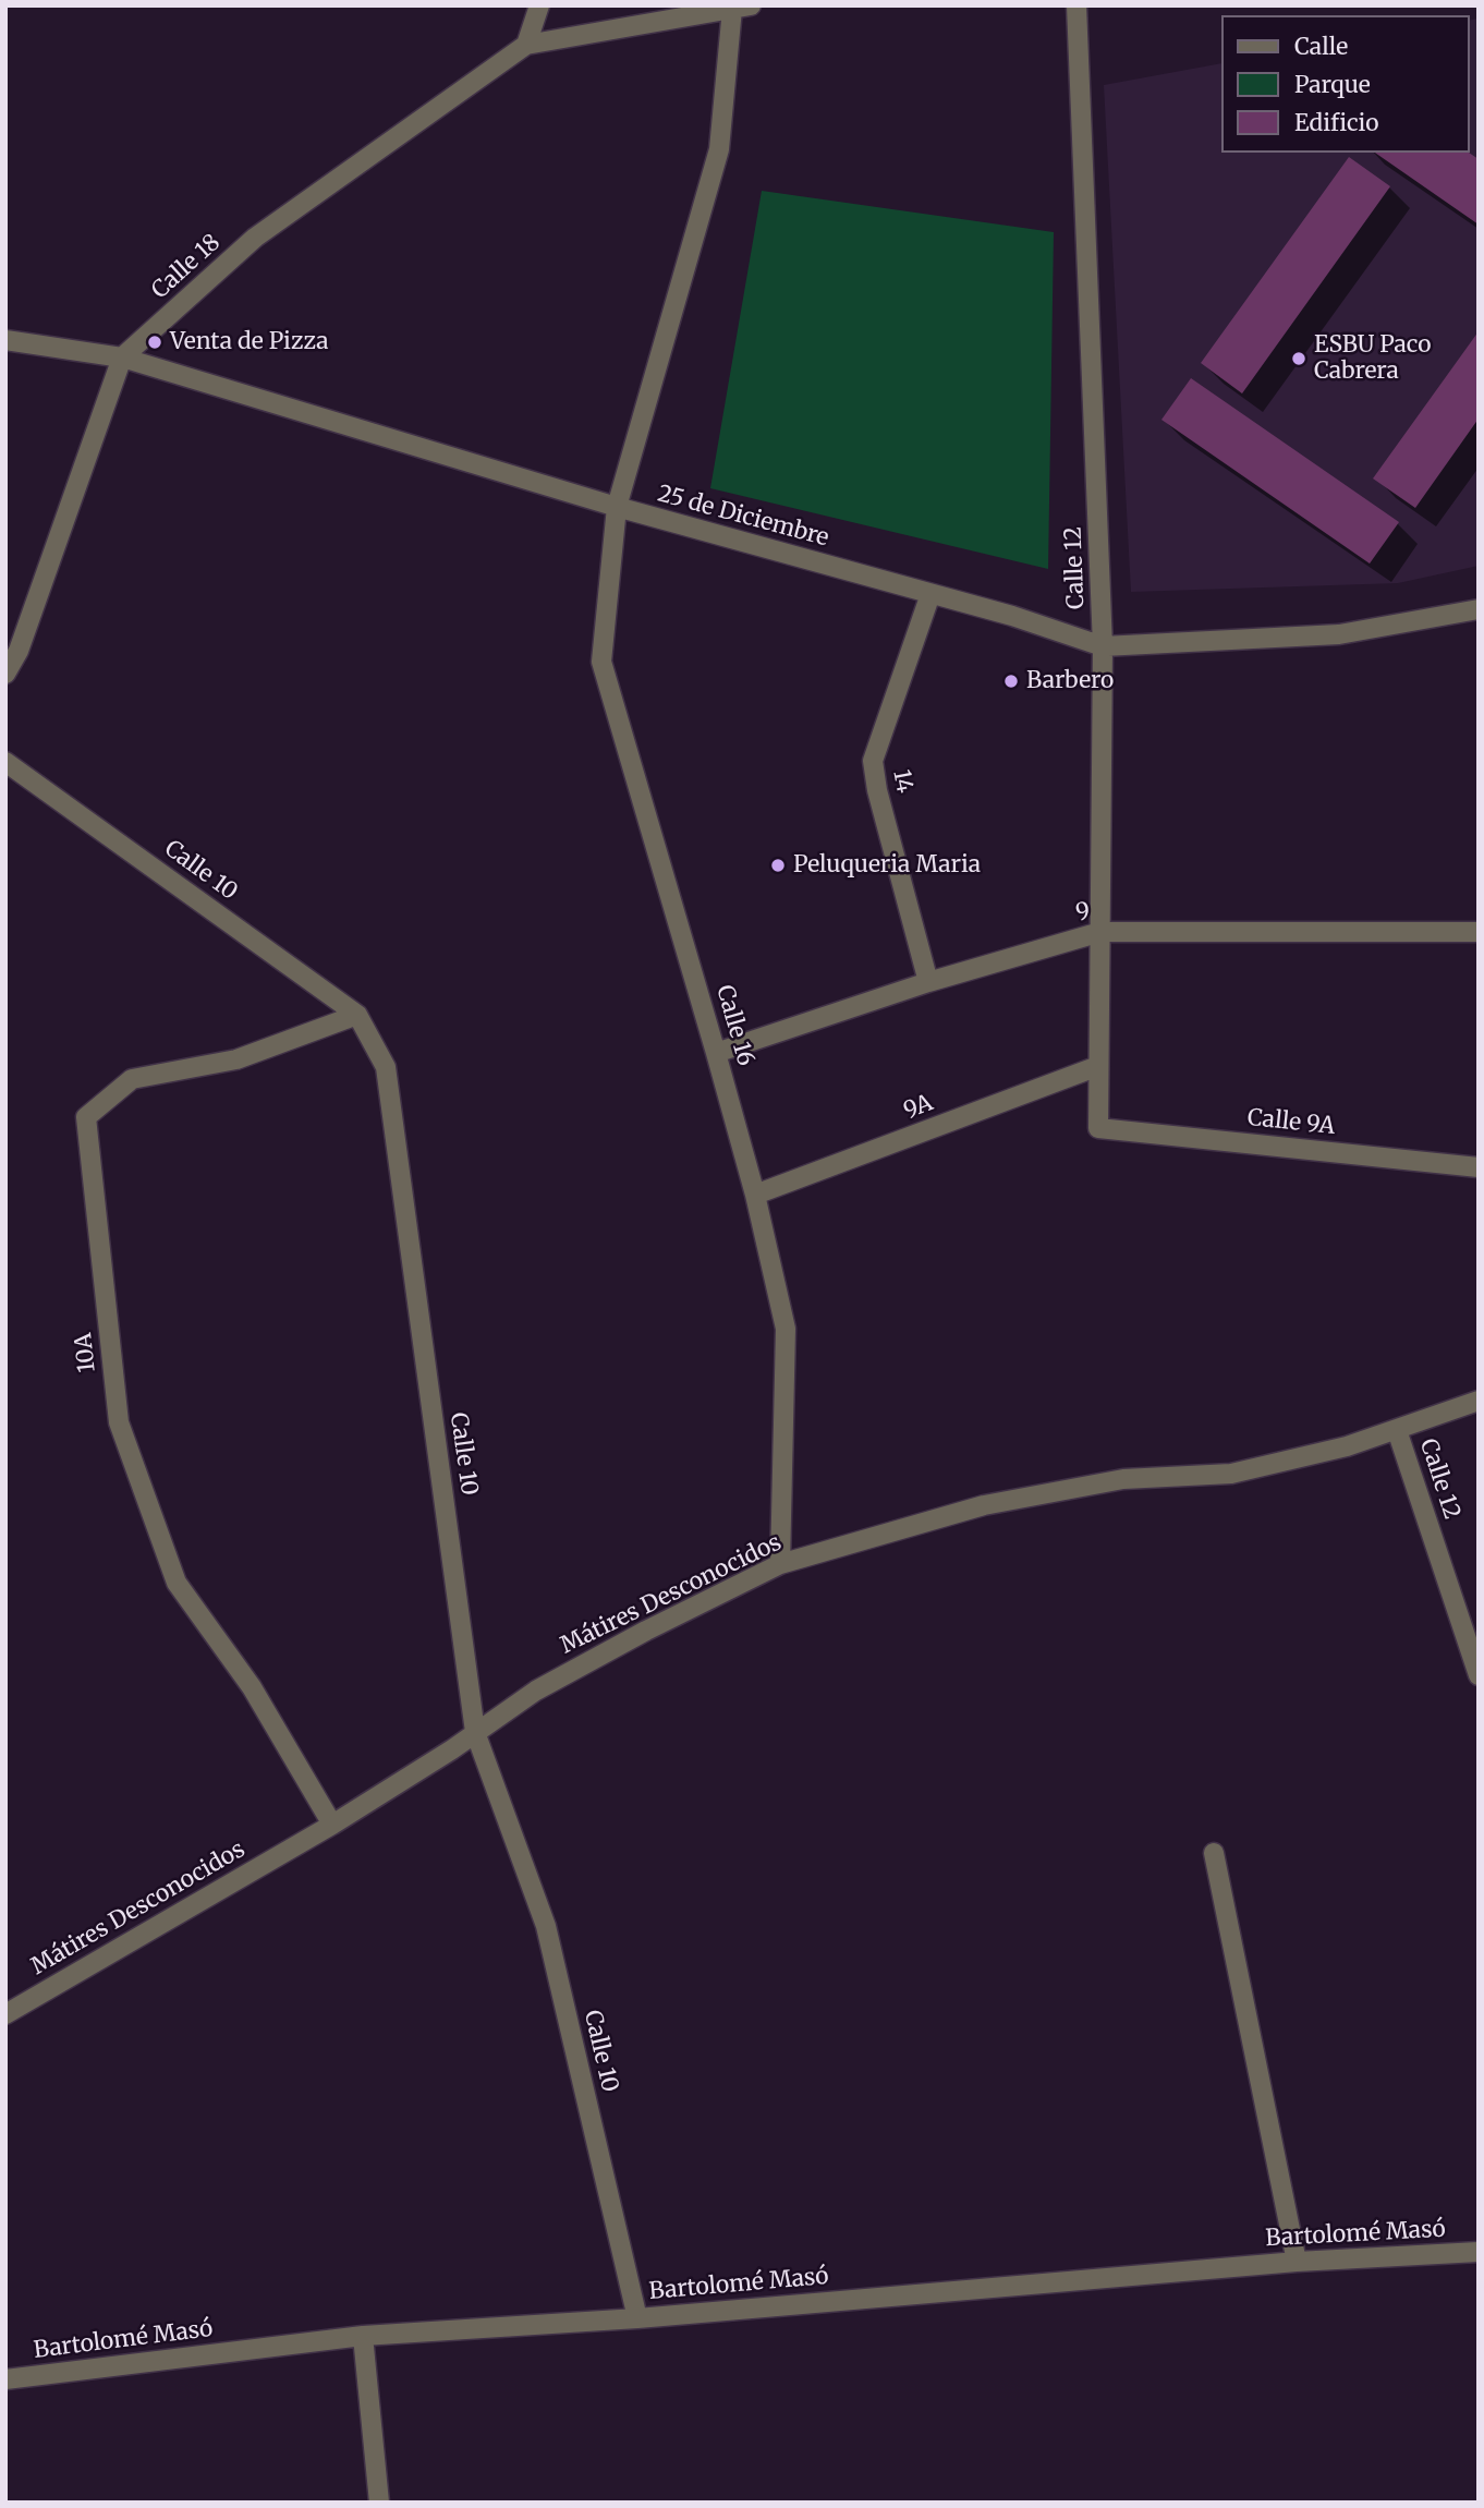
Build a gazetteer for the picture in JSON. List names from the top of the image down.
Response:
{
  "streets": {
    "street": [
      "Calle 18",
      "25 de Diciembre",
      "Calle 12",
      "14",
      "Calle 10",
      "9",
      "Calle 16",
      "9A",
      "Calle 9A",
      "10A",
      "Mátires Desconocidos",
      "Bartolomé Masó"
    ]
  },
  "crossings": [
    ["Calle 18", "25 de Diciembre"],
    ["25 de Diciembre", "Calle 12"],
    ["25 de Diciembre", "14"],
    ["25 de Diciembre", "Calle 16"],
    ["Calle 12", "9"],
    ["Calle 12", "9A"],
    ["Calle 12", "Calle 9A"],
    ["Calle 12", "Mátires Desconocidos"],
    ["14", "9"],
    ["Calle 10", "10A"],
    ["Calle 10", "Mátires Desconocidos"],
    ["Calle 10", "Bartolomé Masó"],
    ["9", "Calle 16"],
    ["Calle 16", "9A"],
    ["Calle 16", "Mátires Desconocidos"],
    ["10A", "Mátires Desconocidos"]
  ],
  "places": [
    "Venta de Pizza",
    "ESBU Paco Cabrera",
    "Barbero",
    "Peluqueria Maria"
  ],
  "legend": ["Calle", "Parque", "Edificio"]
}
